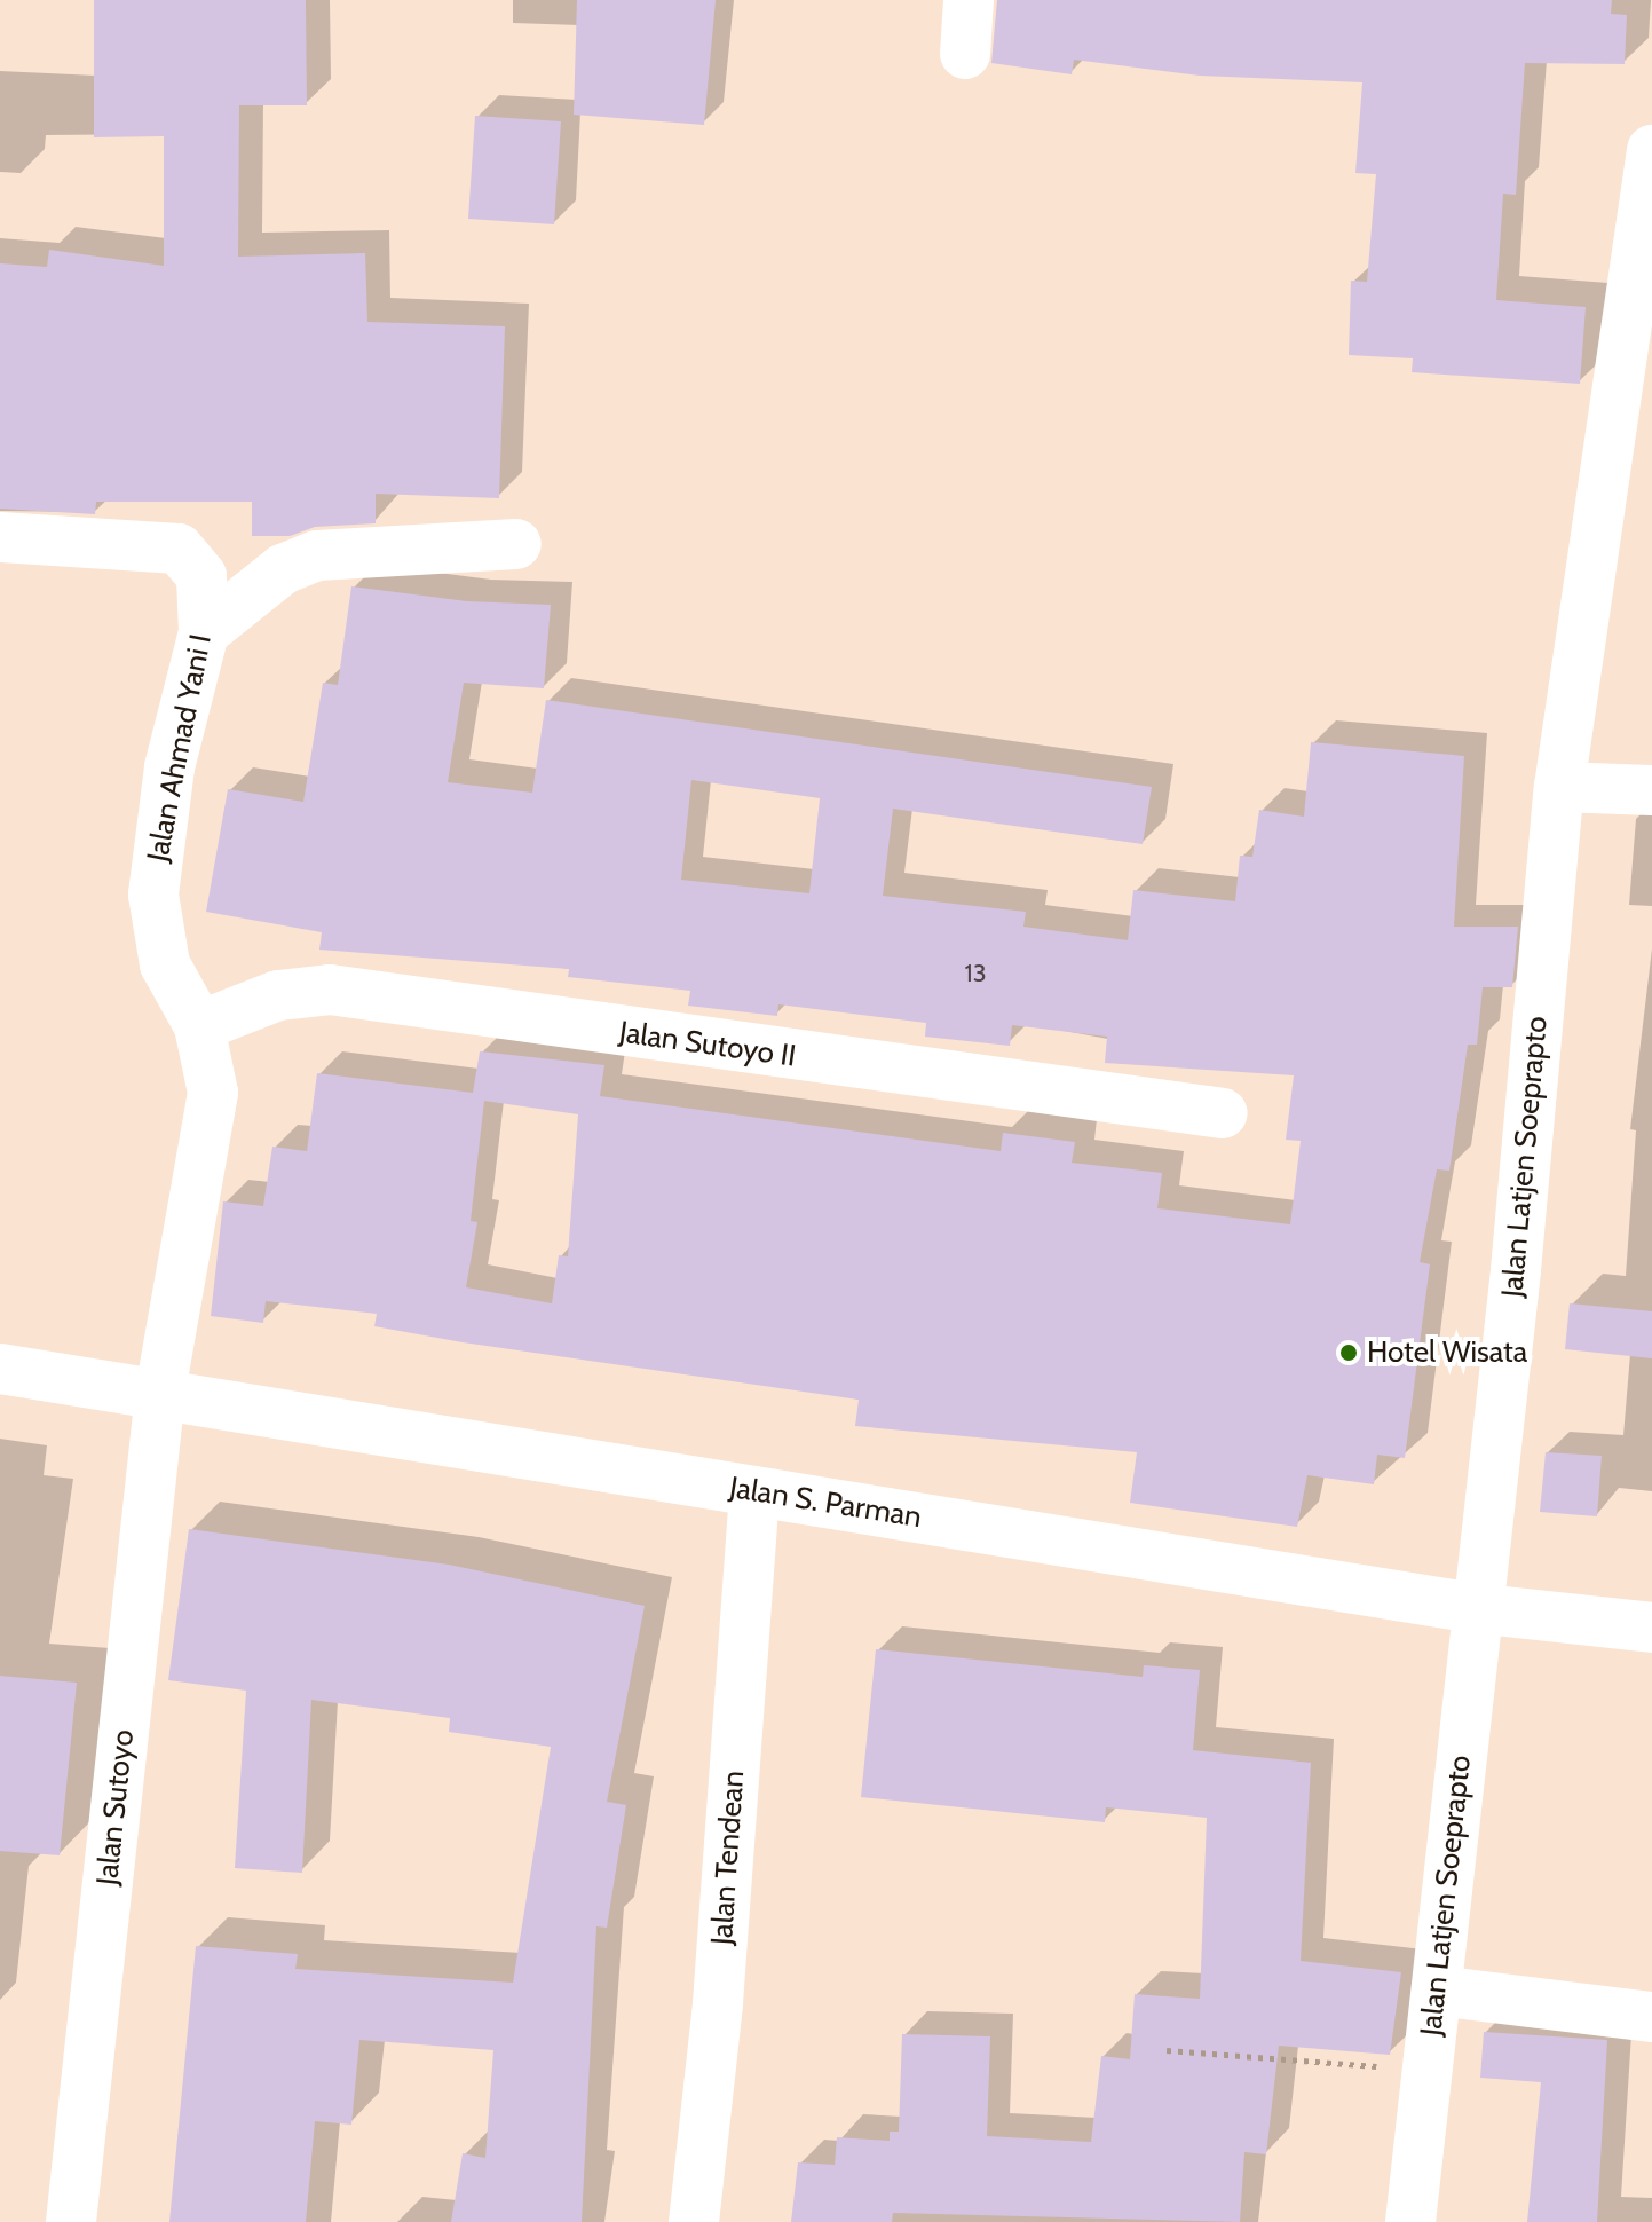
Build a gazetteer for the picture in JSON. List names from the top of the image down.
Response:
{
  "streets": {
    "street": [
      "Jalan Ahmad Yani I",
      "Jalan Sutoyo II",
      "Jalan Latjen Soeprapto",
      "Jalan S. Parman",
      "Jalan Sutoyo",
      "Jalan Tendean"
    ]
  },
  "crossings": [
    ["Jalan Ahmad Yani I", "Jalan Sutoyo II"],
    ["Jalan Ahmad Yani I", "Jalan S. Parman"],
    ["Jalan Ahmad Yani I", "Jalan Sutoyo"],
    ["Jalan Latjen Soeprapto", "Jalan S. Parman"],
    ["Jalan S. Parman", "Jalan Sutoyo"],
    ["Jalan S. Parman", "Jalan Tendean"]
  ],
  "places": ["Hotel Wisata"],
  "house_numbers": ["13"]
}
